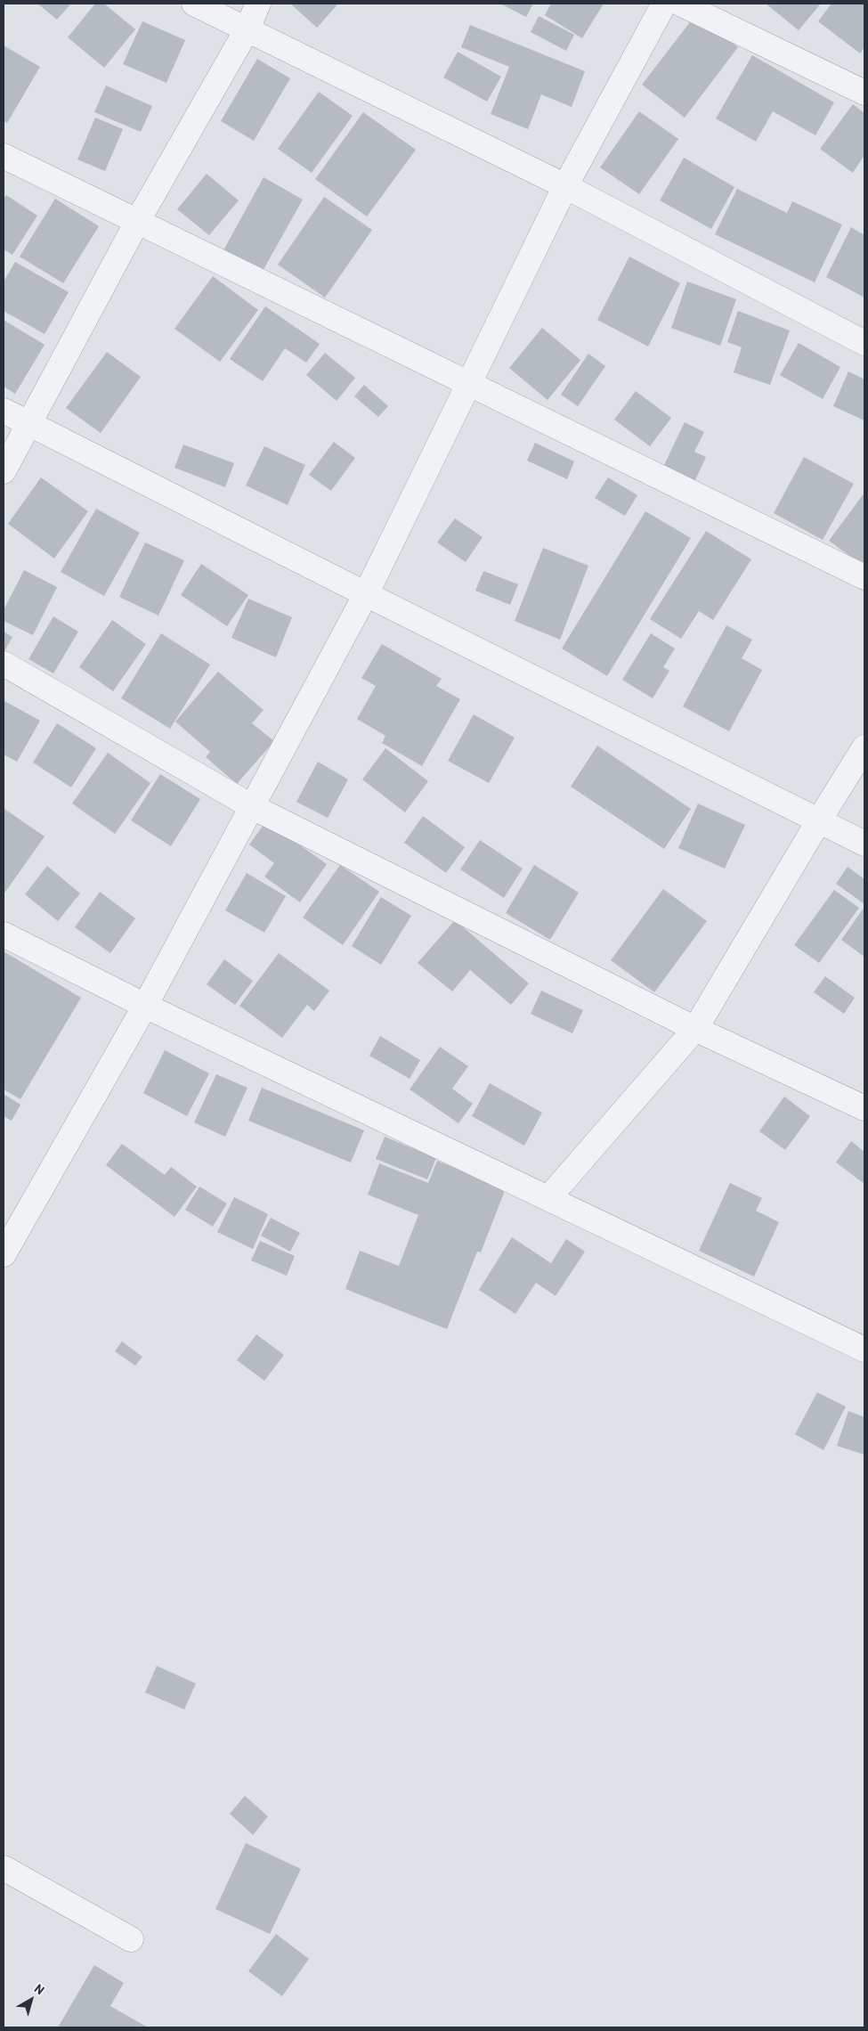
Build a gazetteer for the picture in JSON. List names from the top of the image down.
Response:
{
  "north": "top right"
}
